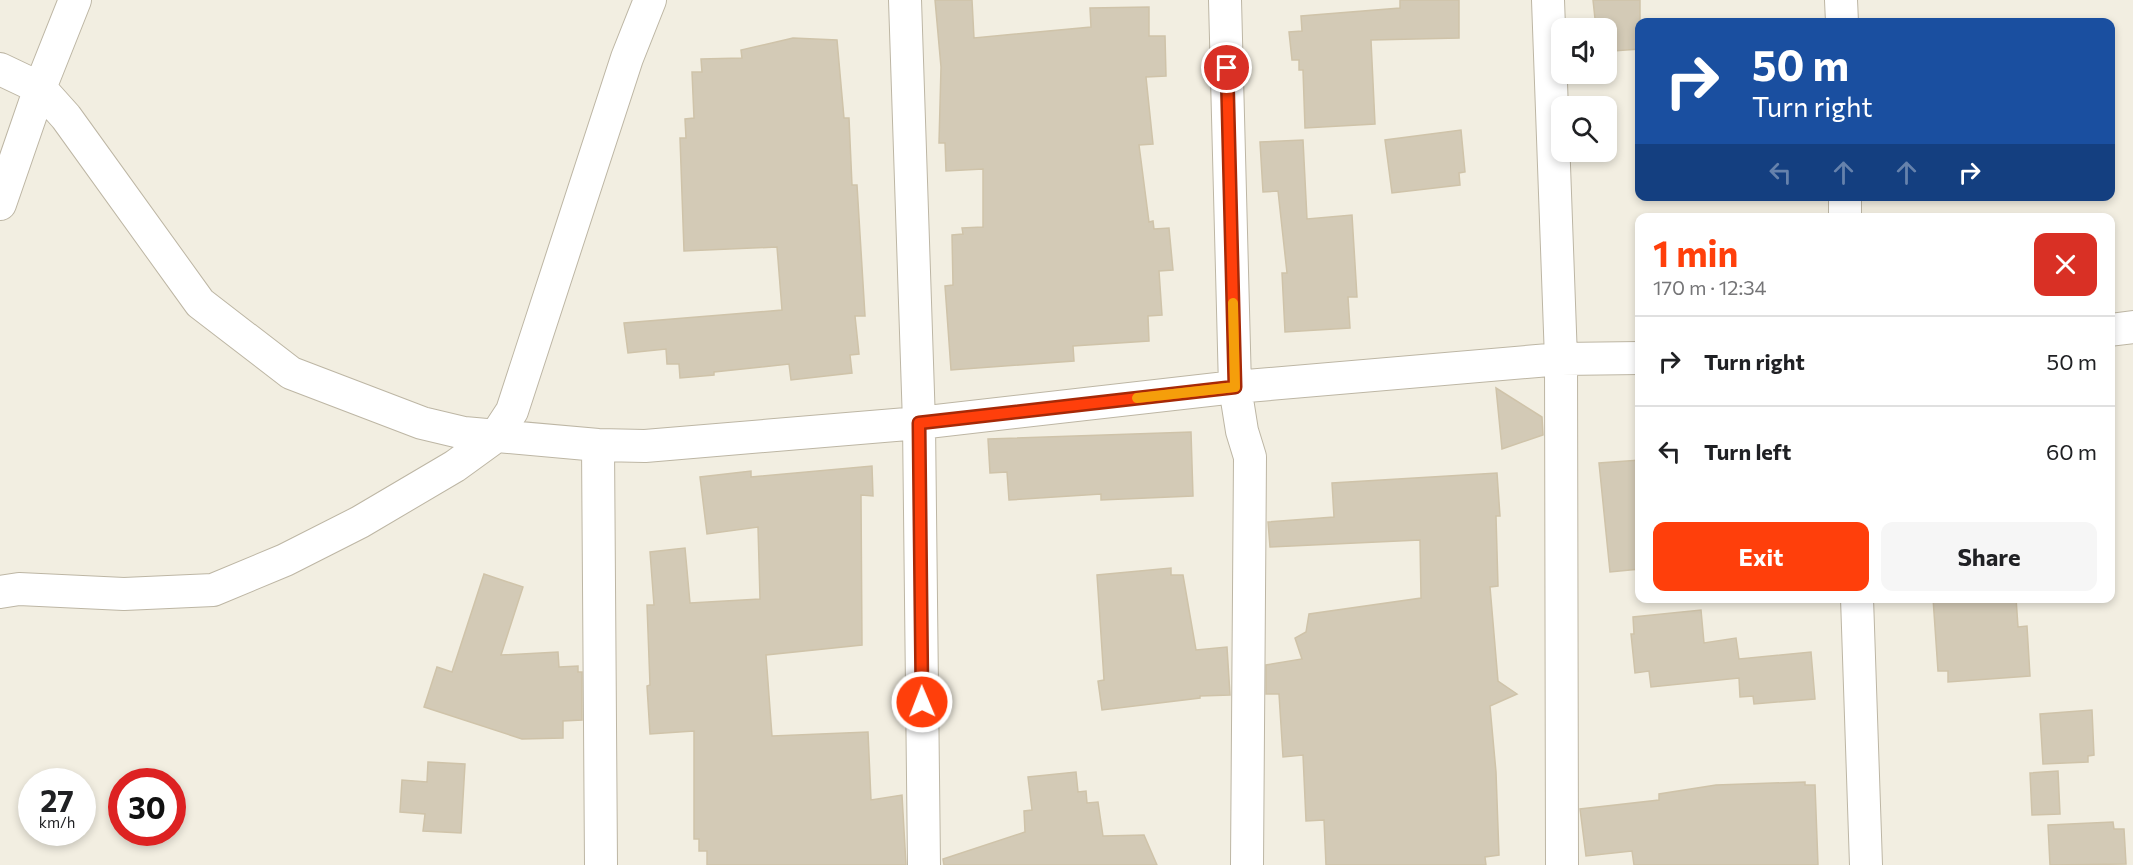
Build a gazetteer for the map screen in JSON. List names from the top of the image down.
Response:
{
  "page": {
    "turn": ["50 m", "Turn right"],
    "heading": ["1 min", "170 m · 12:34"],
    "list": [
      {
        "name": "Turn right",
        "value": "50 m"
      },
      {
        "name": "Turn left",
        "value": "60 m"
      }
    ],
    "buttons": ["Exit", "Share"],
    "speed": "27 km/h",
    "limit": "30"
  }
}
